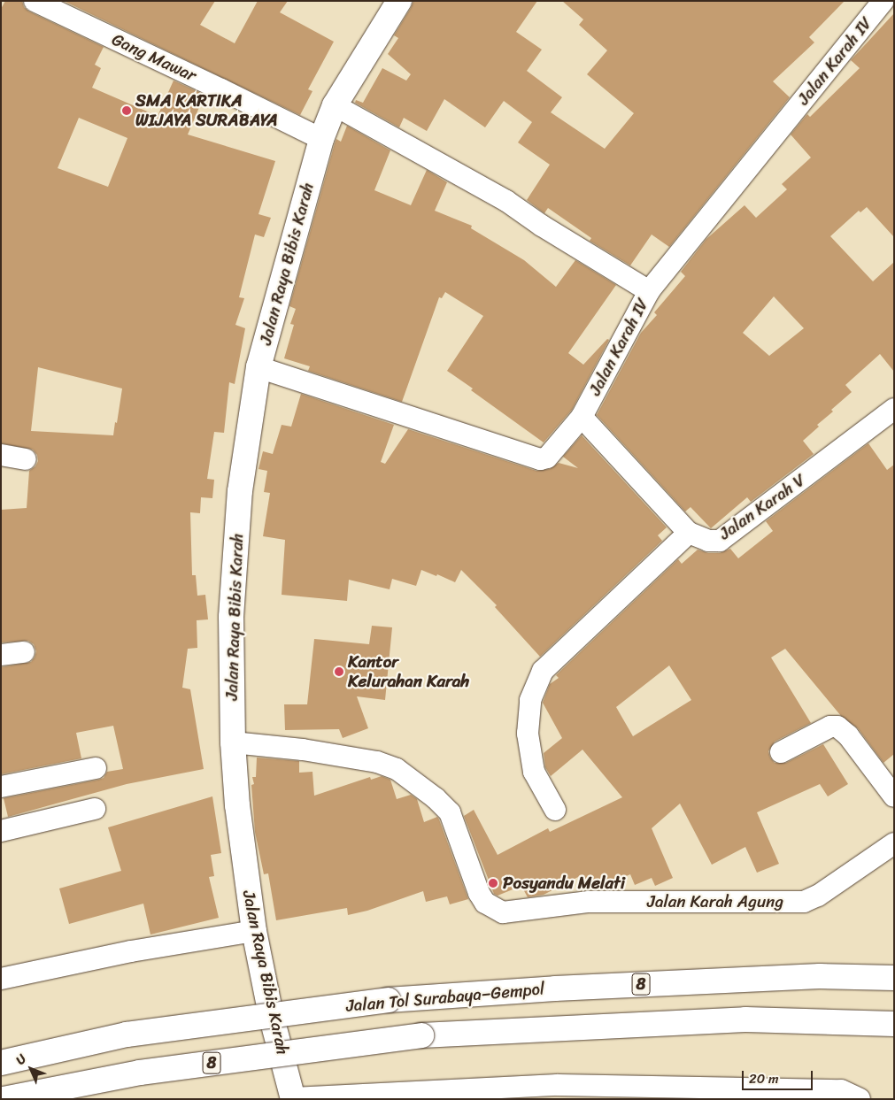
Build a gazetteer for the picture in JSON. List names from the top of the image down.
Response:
{
  "streets": {
    "main road": ["Jalan Raya Bibis Karah", "8", "Jalan Tol Surabaya–Gempol"],
    "street": [
      "Gang Mawar",
      "Jalan Karah IV",
      "Jalan Karah V",
      "Jalan Karah Agung"
    ]
  },
  "crossings": [
    ["Gang Mawar", "Jalan Raya Bibis Karah"],
    ["Jalan Karah IV", "Jalan Raya Bibis Karah"],
    ["Jalan Karah IV", "Jalan Karah V"],
    ["Jalan Raya Bibis Karah", "Jalan Karah Agung"]
  ],
  "places": ["SMA KARTIKA WIJAYA SURABAYA", "Kantor Kelurahan Karah", "Posyandu Melati"],
  "scale_bar": "20 m",
  "north": "top left"
}
